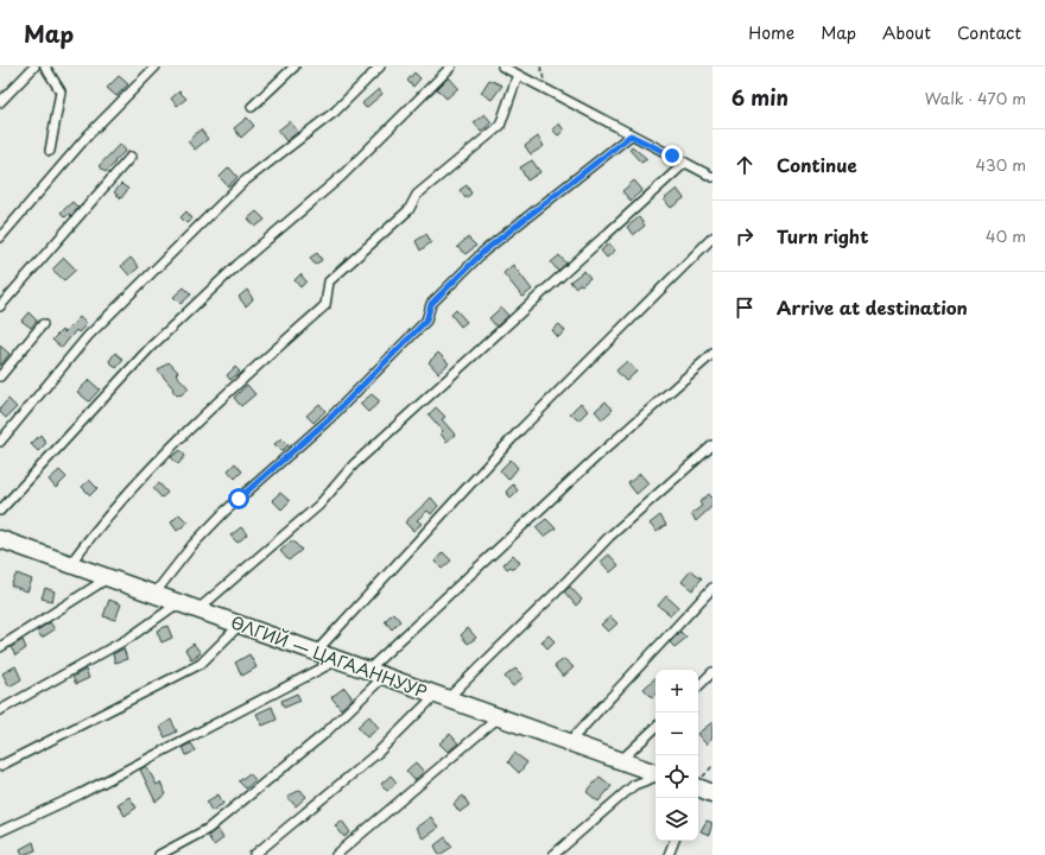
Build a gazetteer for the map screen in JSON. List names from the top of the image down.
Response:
{
  "streets": {
    "highway": ["ӨЛГИЙ — ЦАГААННУУР"]
  },
  "page": {
    "header": "Map",
    "nav": [
      "Home",
      "Map",
      "About",
      "Contact"
    ],
    "heading": ["6 min", "Walk · 470 m"],
    "list": [
      ["Continue", "430 m"],
      ["Turn right", "40 m"],
      "Arrive at destination"
    ],
    "map_buttons": ["+", "−"]
  }
}
